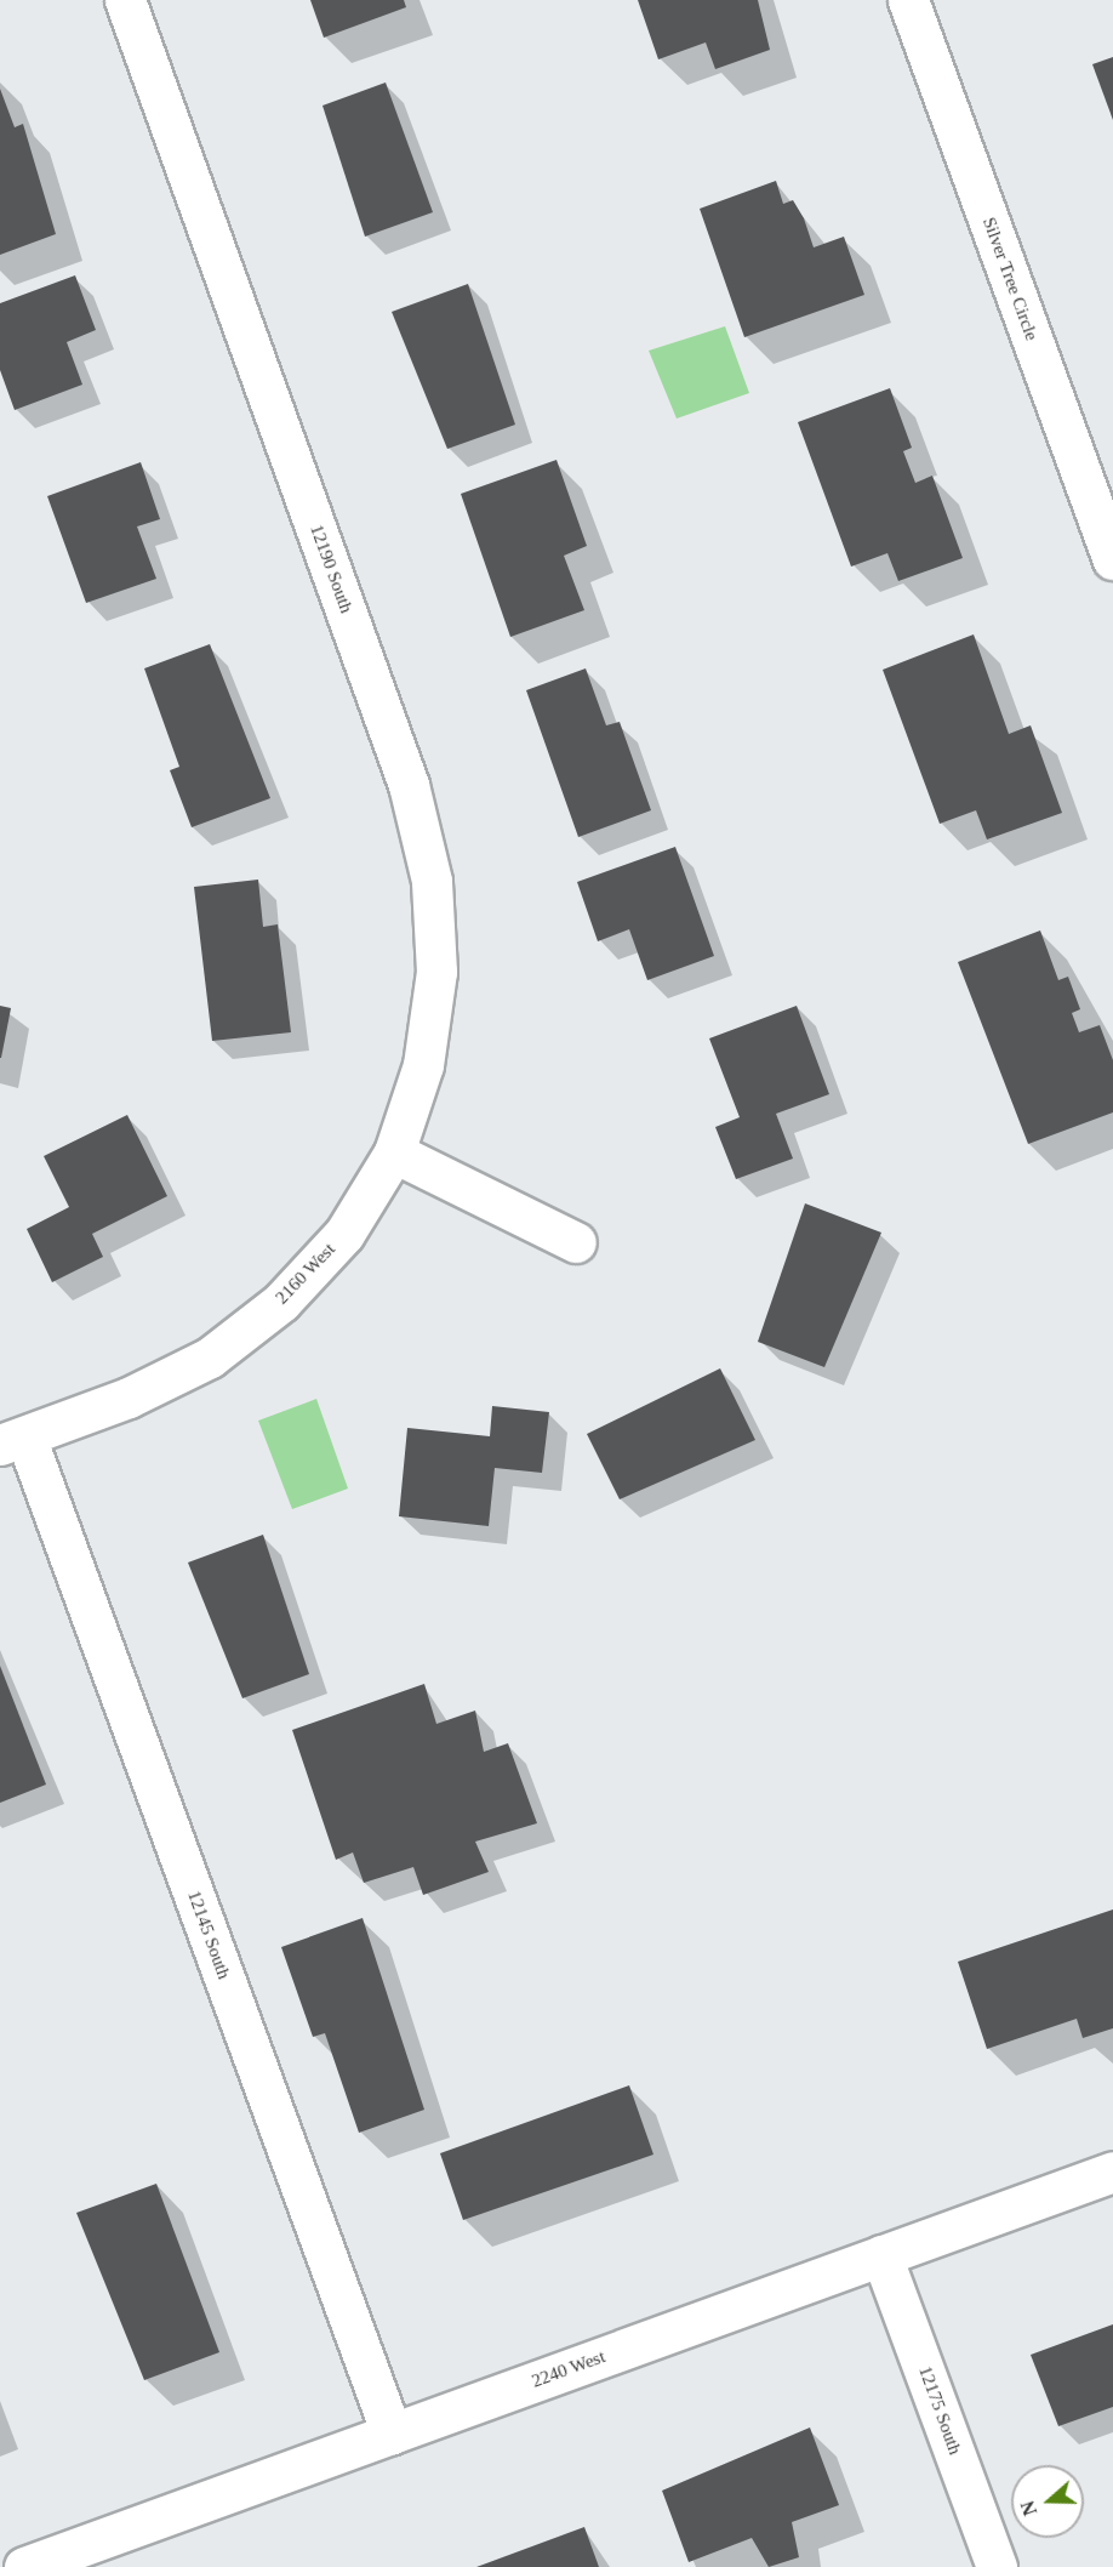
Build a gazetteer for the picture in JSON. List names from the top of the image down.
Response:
{
  "streets": {
    "street": [
      "Silver Tree Circle",
      "12190 South",
      "2160 West",
      "12145 South",
      "2240 West",
      "12175 South"
    ]
  },
  "crossings": [
    ["12190 South", "2160 West"],
    ["2160 West", "12145 South"],
    ["12145 South", "2240 West"],
    ["2240 West", "12175 South"]
  ],
  "north": "left"
}
